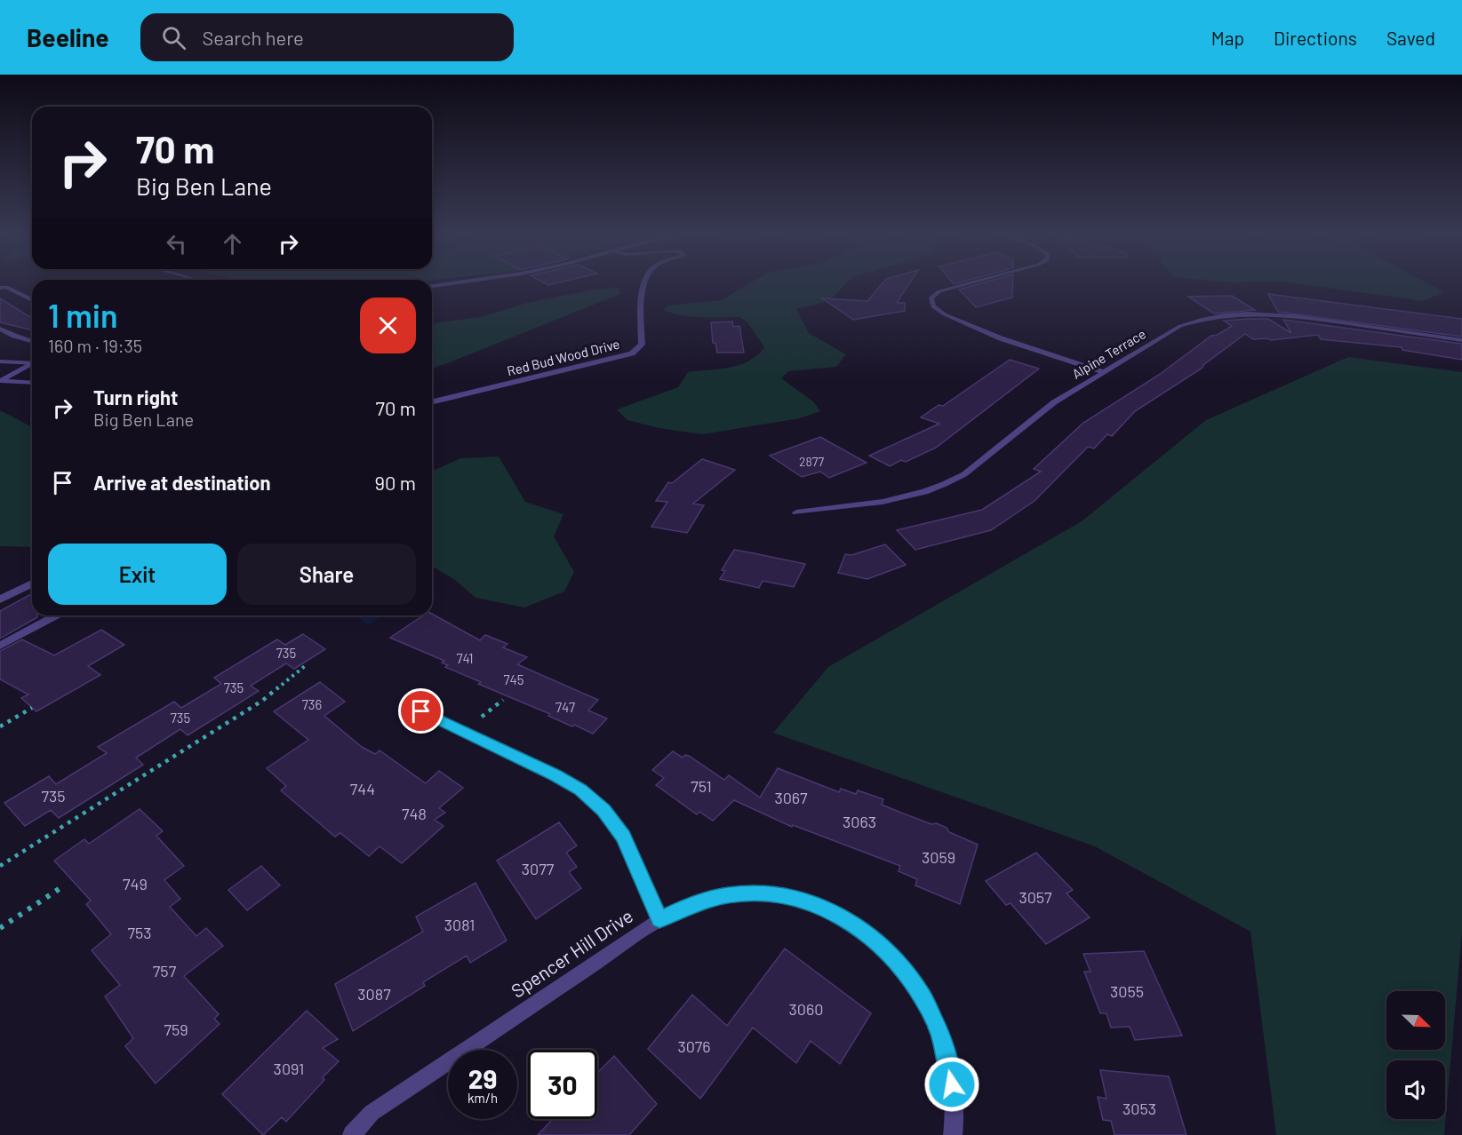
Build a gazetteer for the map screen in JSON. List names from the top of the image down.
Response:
{
  "streets": {
    "street": ["Alpine Terrace", "Red Bud Wood Drive", "Spencer Hill Drive"]
  },
  "house_numbers": [
    "2877",
    "735",
    "741",
    "745",
    "735",
    "736",
    "747",
    "735",
    "751",
    "744",
    "735",
    "3067",
    "748",
    "3063",
    "3059",
    "3077",
    "749",
    "3057",
    "3081",
    "753",
    "757",
    "3055",
    "3087",
    "3060",
    "759",
    "3076",
    "3091",
    "3053"
  ],
  "north": "bottom right",
  "page": {
    "header": "Beeline",
    "search": "Search here",
    "nav": ["Map", "Directions", "Saved"],
    "turn": ["70 m", "Big Ben Lane"],
    "heading": ["1 min", "160 m · 19:35"],
    "list": [
      {
        "name": "Turn right",
        "note": "Big Ben Lane",
        "value": "70 m"
      },
      {
        "name": "Arrive at destination",
        "value": "90 m"
      }
    ],
    "buttons": ["Exit", "Share"],
    "speed": "29 km/h",
    "limit": "30"
  }
}
